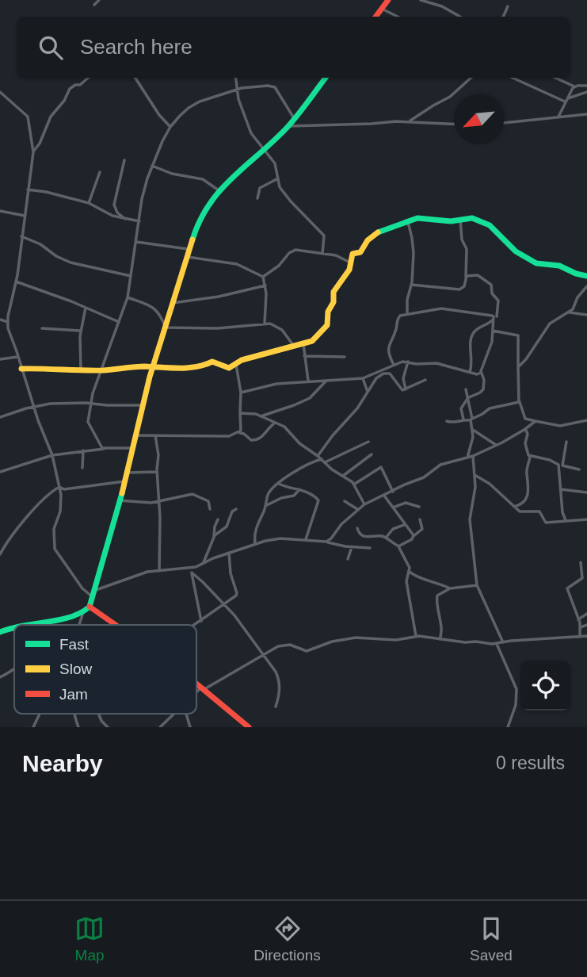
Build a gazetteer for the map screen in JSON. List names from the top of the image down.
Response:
{
  "legend": ["Fast", "Slow", "Jam"],
  "north": "bottom left",
  "page": {
    "search": "Search here",
    "heading": ["Nearby", "0 results"],
    "nav": ["Map", "Directions", "Saved"]
  }
}
